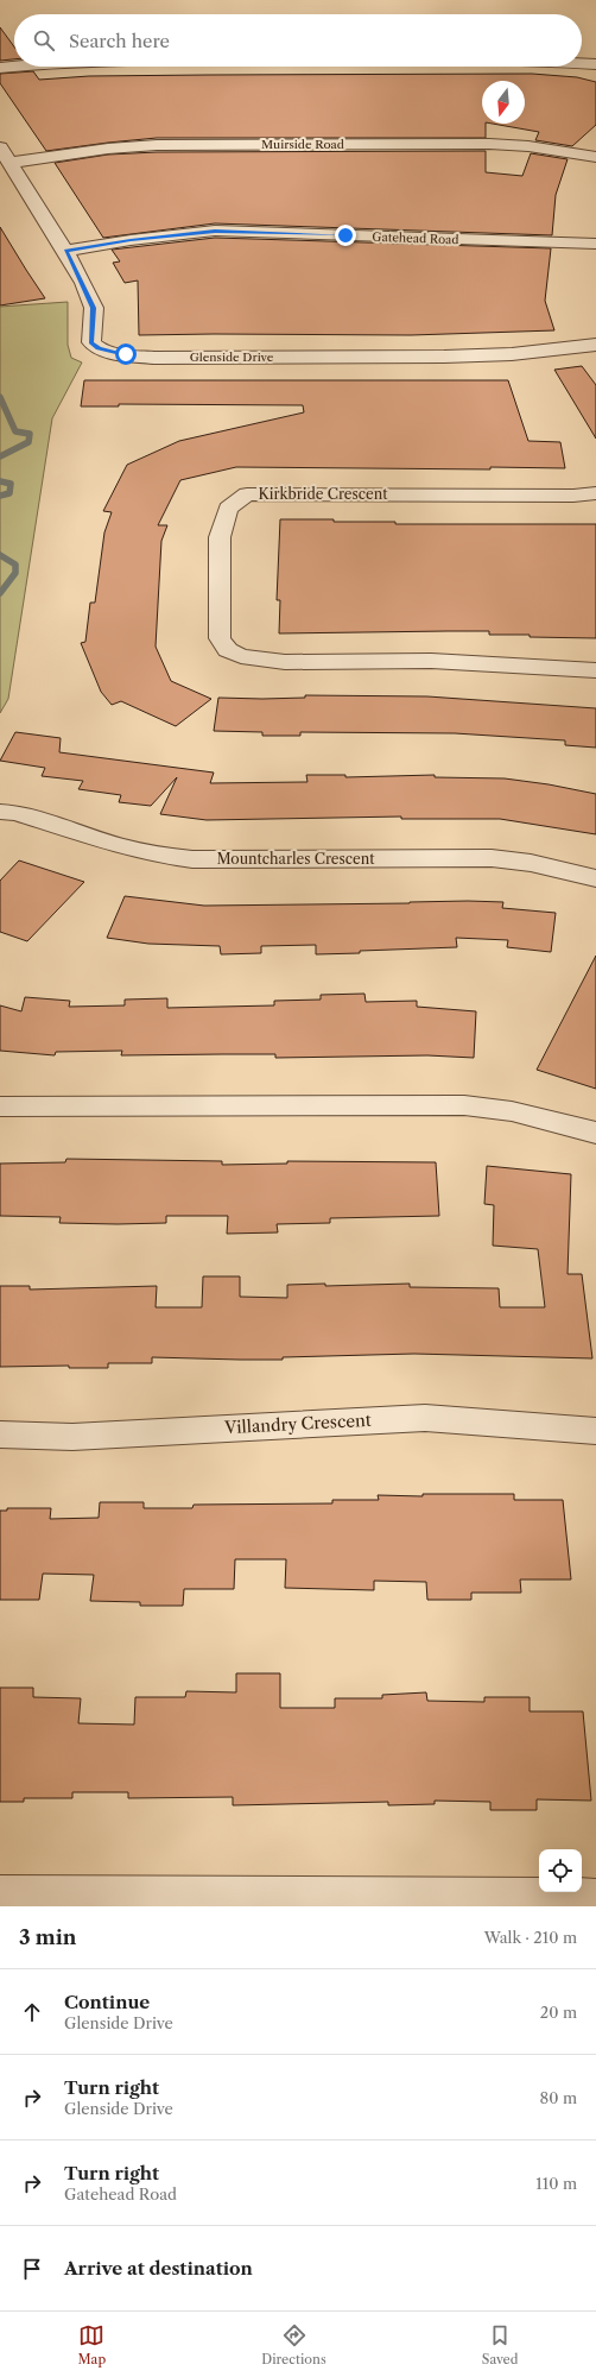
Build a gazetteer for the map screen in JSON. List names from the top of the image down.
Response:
{
  "streets": {
    "street": [
      "Muirside Road",
      "Gatehead Road",
      "Glenside Drive",
      "Kirkbride Crescent",
      "Mountcharles Crescent",
      "Villandry Crescent"
    ]
  },
  "crossings": [
    ["Muirside Road", "Glenside Drive"],
    ["Gatehead Road", "Glenside Drive"]
  ],
  "north": "bottom",
  "page": {
    "search": "Search here",
    "heading": ["3 min", "Walk · 210 m"],
    "list": [
      ["Continue", "Glenside Drive", "20 m"],
      ["Turn right", "Glenside Drive", "80 m"],
      ["Turn right", "Gatehead Road", "110 m"],
      "Arrive at destination"
    ],
    "nav": ["Map", "Directions", "Saved"]
  }
}
